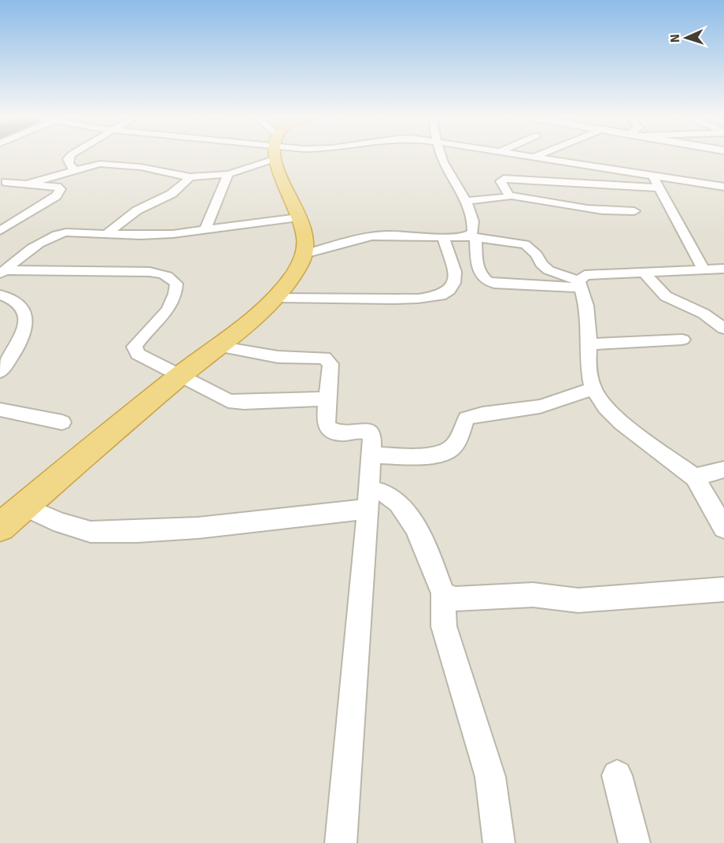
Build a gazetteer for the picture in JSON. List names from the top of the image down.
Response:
{
  "north": "left"
}
